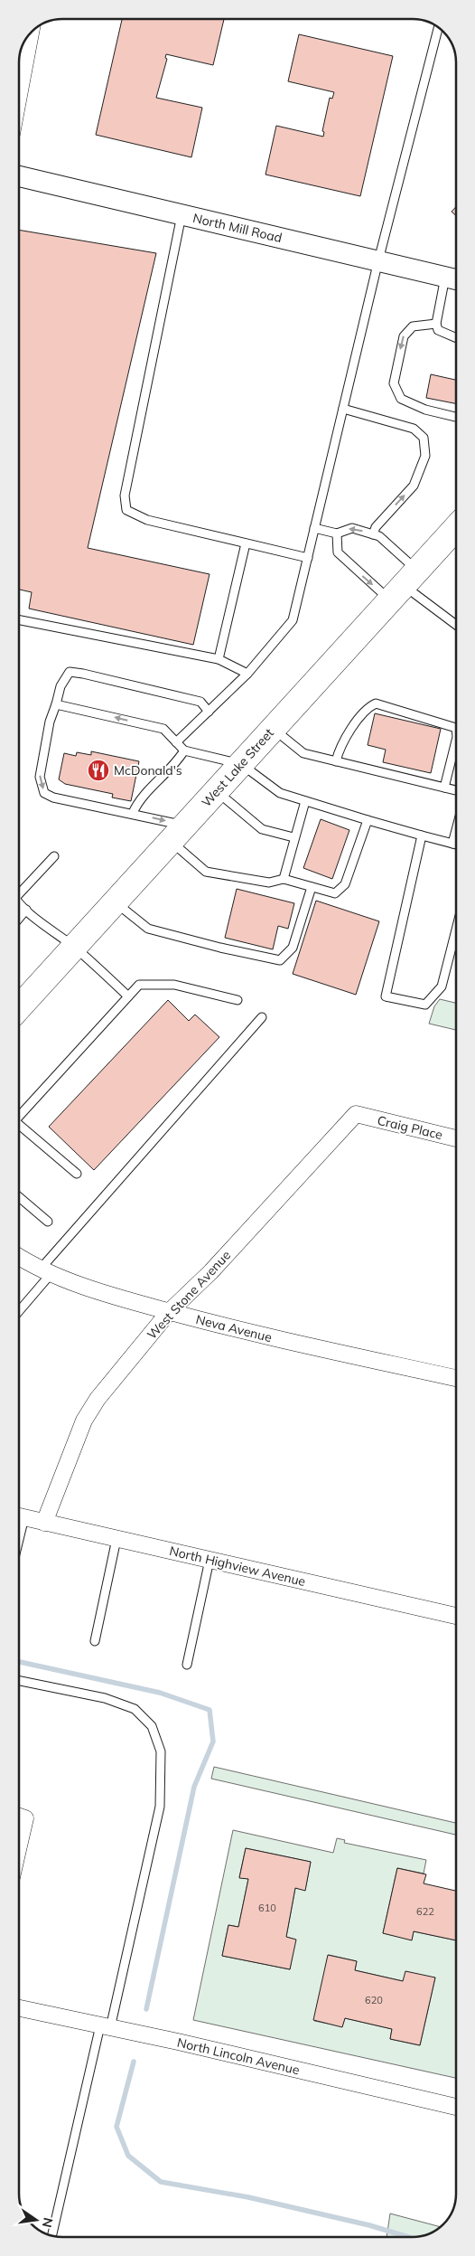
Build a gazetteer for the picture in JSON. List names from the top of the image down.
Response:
{
  "streets": {
    "main road": ["West Lake Street"],
    "street": [
      "North Mill Road",
      "Craig Place",
      "West Stone Avenue",
      "Neva Avenue",
      "North Highview Avenue",
      "North Lincoln Avenue"
    ]
  },
  "crossings": [
    ["Craig Place", "West Stone Avenue"],
    ["West Stone Avenue", "Neva Avenue"],
    ["West Stone Avenue", "North Highview Avenue"]
  ],
  "places": {
    "restaurant": ["McDonald's"]
  },
  "house_numbers": ["610", "622", "620"],
  "north": "right"
}
